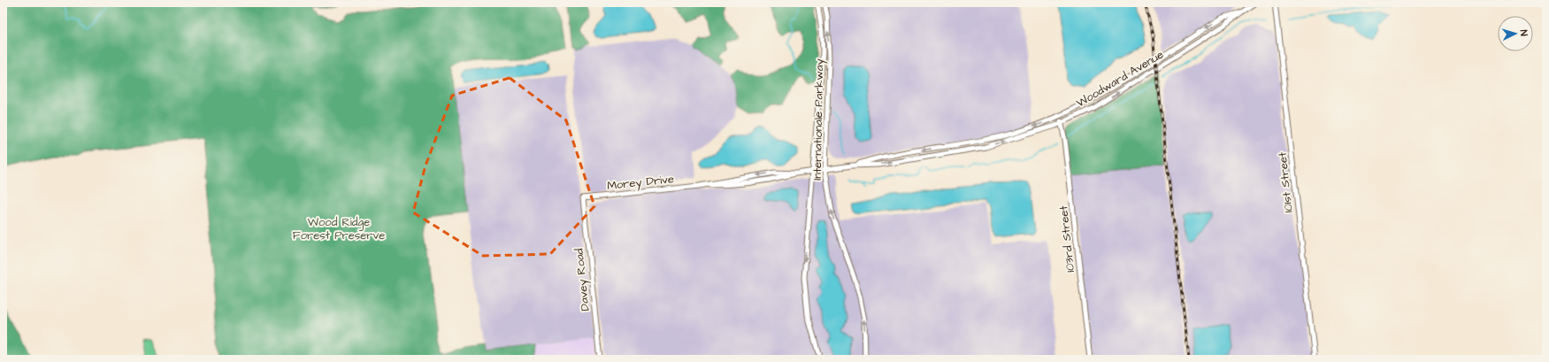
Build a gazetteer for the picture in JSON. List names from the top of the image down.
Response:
{
  "streets": {
    "street": [
      "Woodward Avenue",
      "Internationale Parkway",
      "Morey Drive",
      "101st Street",
      "103rd Street",
      "Davey Road"
    ]
  },
  "crossings": [
    ["Woodward Avenue", "Internationale Parkway"],
    ["Woodward Avenue", "Morey Drive"],
    ["Woodward Avenue", "103rd Street"],
    ["Internationale Parkway", "Morey Drive"],
    ["Morey Drive", "Davey Road"]
  ],
  "parks": ["Wood Ridge Forest Preserve"],
  "north": "right"
}
